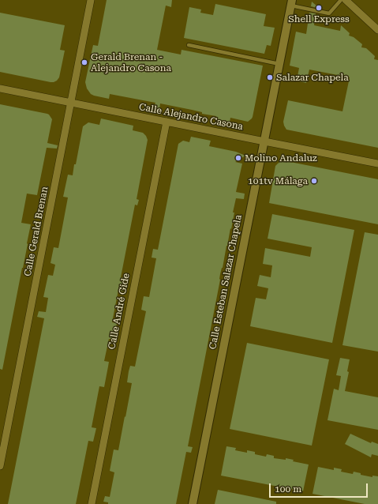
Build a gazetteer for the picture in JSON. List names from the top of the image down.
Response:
{
  "streets": {
    "street": [
      "Calle Alejandro Casona",
      "Calle Gerald Brenan",
      "Calle Esteban Salazar Chapela",
      "Calle André Gide"
    ]
  },
  "crossings": [
    ["Calle Alejandro Casona", "Calle Gerald Brenan"],
    ["Calle Alejandro Casona", "Calle Esteban Salazar Chapela"],
    ["Calle Alejandro Casona", "Calle André Gide"]
  ],
  "places": [
    "Shell Express",
    "Gerald Brenan - Alejandro Casona",
    "Salazar Chapela",
    "Molino Andaluz",
    "101tv Málaga"
  ],
  "scale_bar": "100 m"
}
